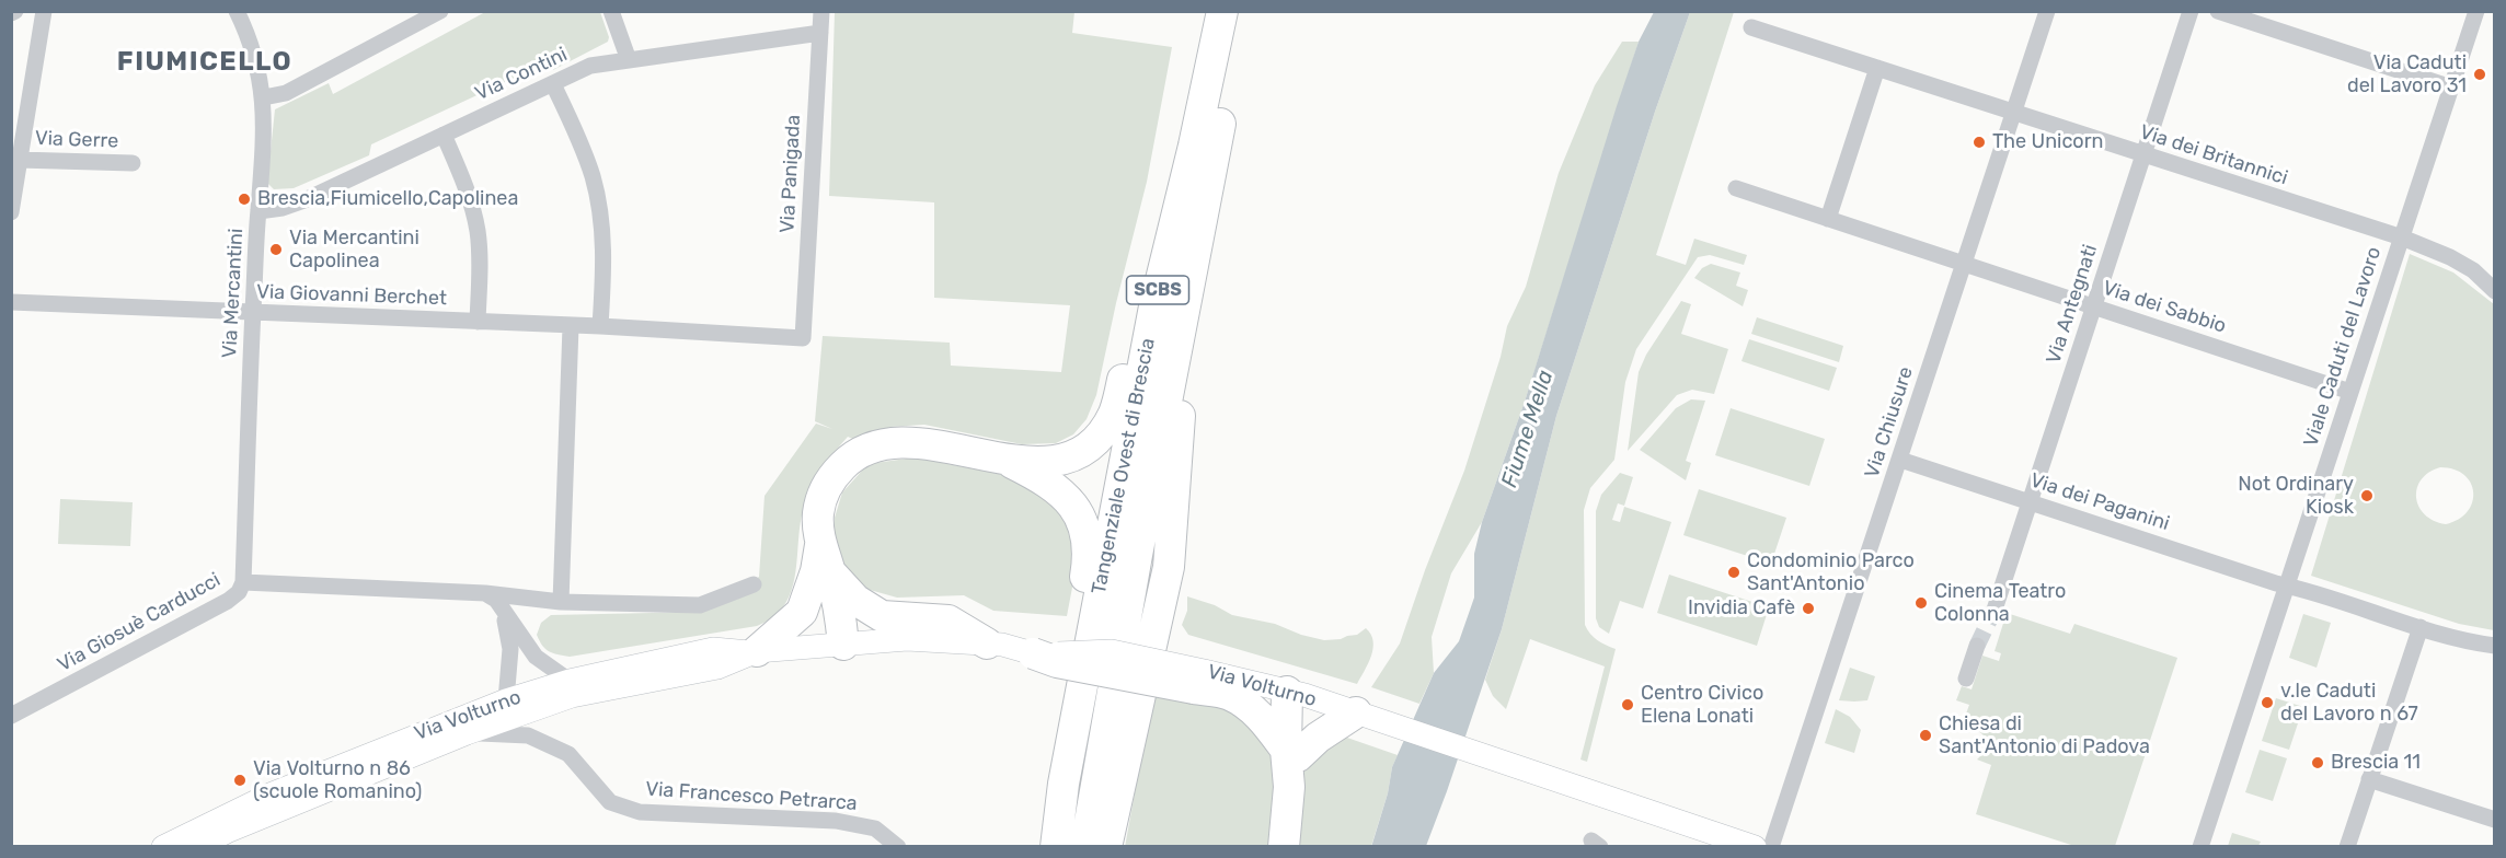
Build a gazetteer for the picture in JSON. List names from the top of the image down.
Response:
{
  "streets": {
    "highway": ["SCBS", "Tangenziale Ovest di Brescia"],
    "street": [
      "Via Contini",
      "Via Gerre",
      "Via dei Britannici",
      "Via Panigada",
      "Via Mercantini",
      "Via Giovanni Berchet",
      "Via Antegnati",
      "Via dei Sabbio",
      "Viale Caduti del Lavoro",
      "Via Chiusure",
      "Via dei Paganini",
      "Via Giosuè Carducci",
      "Via Volturno",
      "Via Francesco Petrarca"
    ]
  },
  "crossings": [
    ["Via Contini", "Via Panigada"],
    ["Via Contini", "Via Mercantini"],
    ["Via dei Britannici", "Via Antegnati"],
    ["Via dei Britannici", "Viale Caduti del Lavoro"],
    ["Via dei Britannici", "Via Chiusure"],
    ["Via Panigada", "Via Giovanni Berchet"],
    ["Via Mercantini", "Via Giovanni Berchet"],
    ["Via Mercantini", "Via Giosuè Carducci"],
    ["Via Antegnati", "Via dei Sabbio"],
    ["Via Antegnati", "Via dei Paganini"],
    ["Via dei Sabbio", "Viale Caduti del Lavoro"],
    ["Via dei Sabbio", "Via Chiusure"],
    ["Viale Caduti del Lavoro", "Via dei Paganini"],
    ["Via Chiusure", "Via dei Paganini"],
    ["Via Volturno", "Via Francesco Petrarca"]
  ],
  "districts": ["FIUMICELLO"],
  "water": ["Fiume Mella"],
  "places": [
    "Via Caduti del Lavoro 31",
    "The Unicorn",
    "Brescia,Fiumicello,Capolinea",
    "Via Mercantini Capolinea",
    "Not Ordinary Kiosk",
    "Condominio Parco Sant'Antonio",
    "Cinema Teatro Colonna",
    "Invidia Cafè",
    "v.le Caduti del Lavoro n 67",
    "Centro Civico Elena Lonati",
    "Chiesa di Sant'Antonio di Padova",
    "Brescia 11",
    "Via Volturno n 86 (scuole Romanino)"
  ]
}
